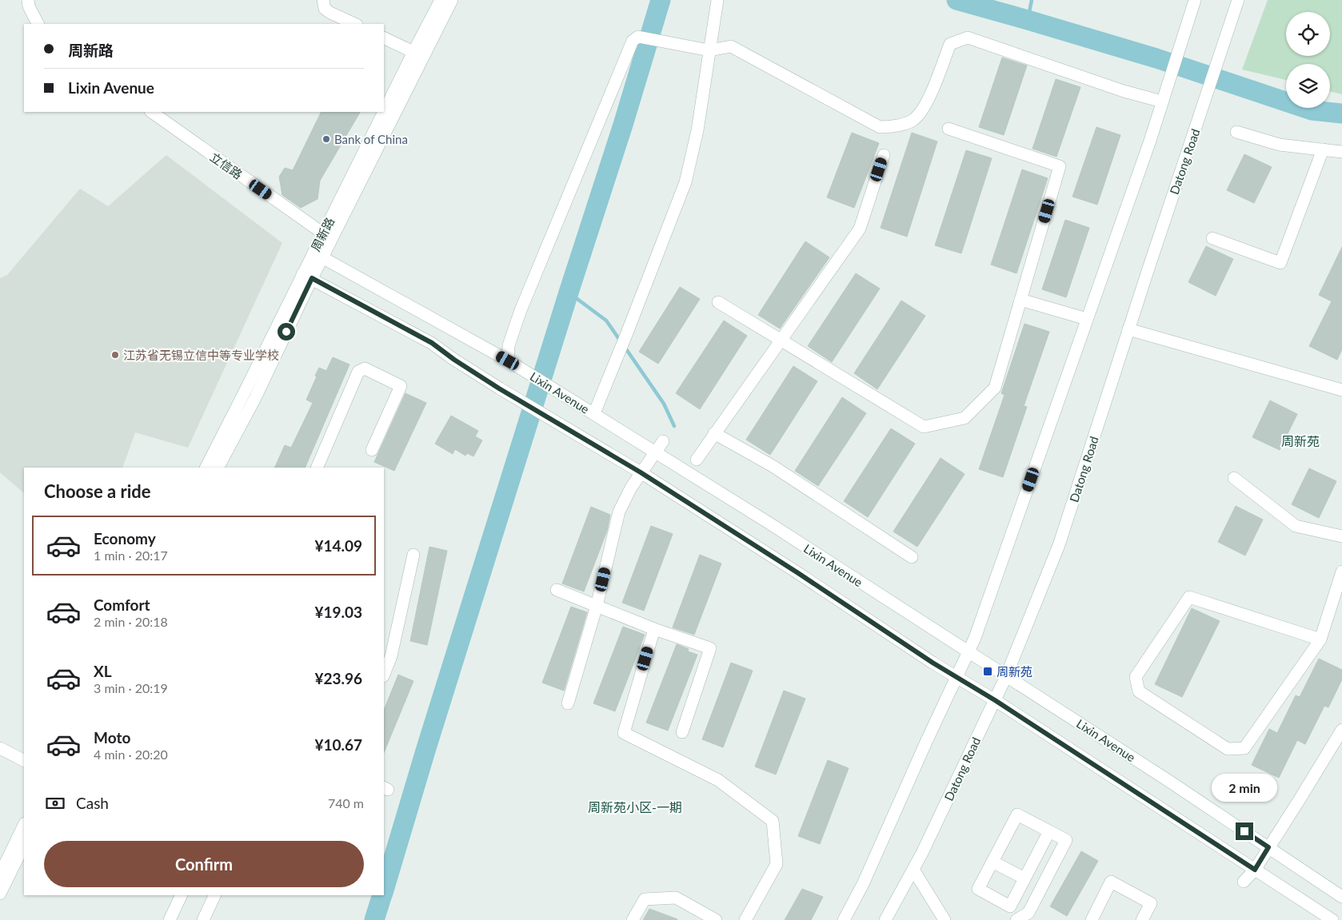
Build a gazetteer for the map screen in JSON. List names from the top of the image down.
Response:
{
  "streets": {
    "street": [
      "Datong Road",
      "立信路",
      "周新路",
      "Lixin Avenue"
    ]
  },
  "crossings": [
    ["Datong Road", "Lixin Avenue"],
    ["立信路", "周新路"],
    ["周新路", "Lixin Avenue"]
  ],
  "districts": ["周新苑", "周新苑小区-一期"],
  "places": {
    "other": ["Bank of China", "江苏省无锡立信中等专业学校"],
    "transit": ["周新苑"]
  },
  "page": {
    "banner": ["周新路", "Lixin Avenue"],
    "heading": "Choose a ride",
    "list": [
      {
        "name": "Economy",
        "note": "1 min · 20:17",
        "value": "¥14.09"
      },
      {
        "name": "Comfort",
        "note": "2 min · 20:18",
        "value": "¥19.03"
      },
      {
        "name": "XL",
        "note": "3 min · 20:19",
        "value": "¥23.96"
      },
      {
        "name": "Moto",
        "note": "4 min · 20:20",
        "value": "¥10.67"
      }
    ],
    "bubble": "2 min",
    "pay": ["Cash", "740 m"],
    "buttons": "Confirm"
  }
}
